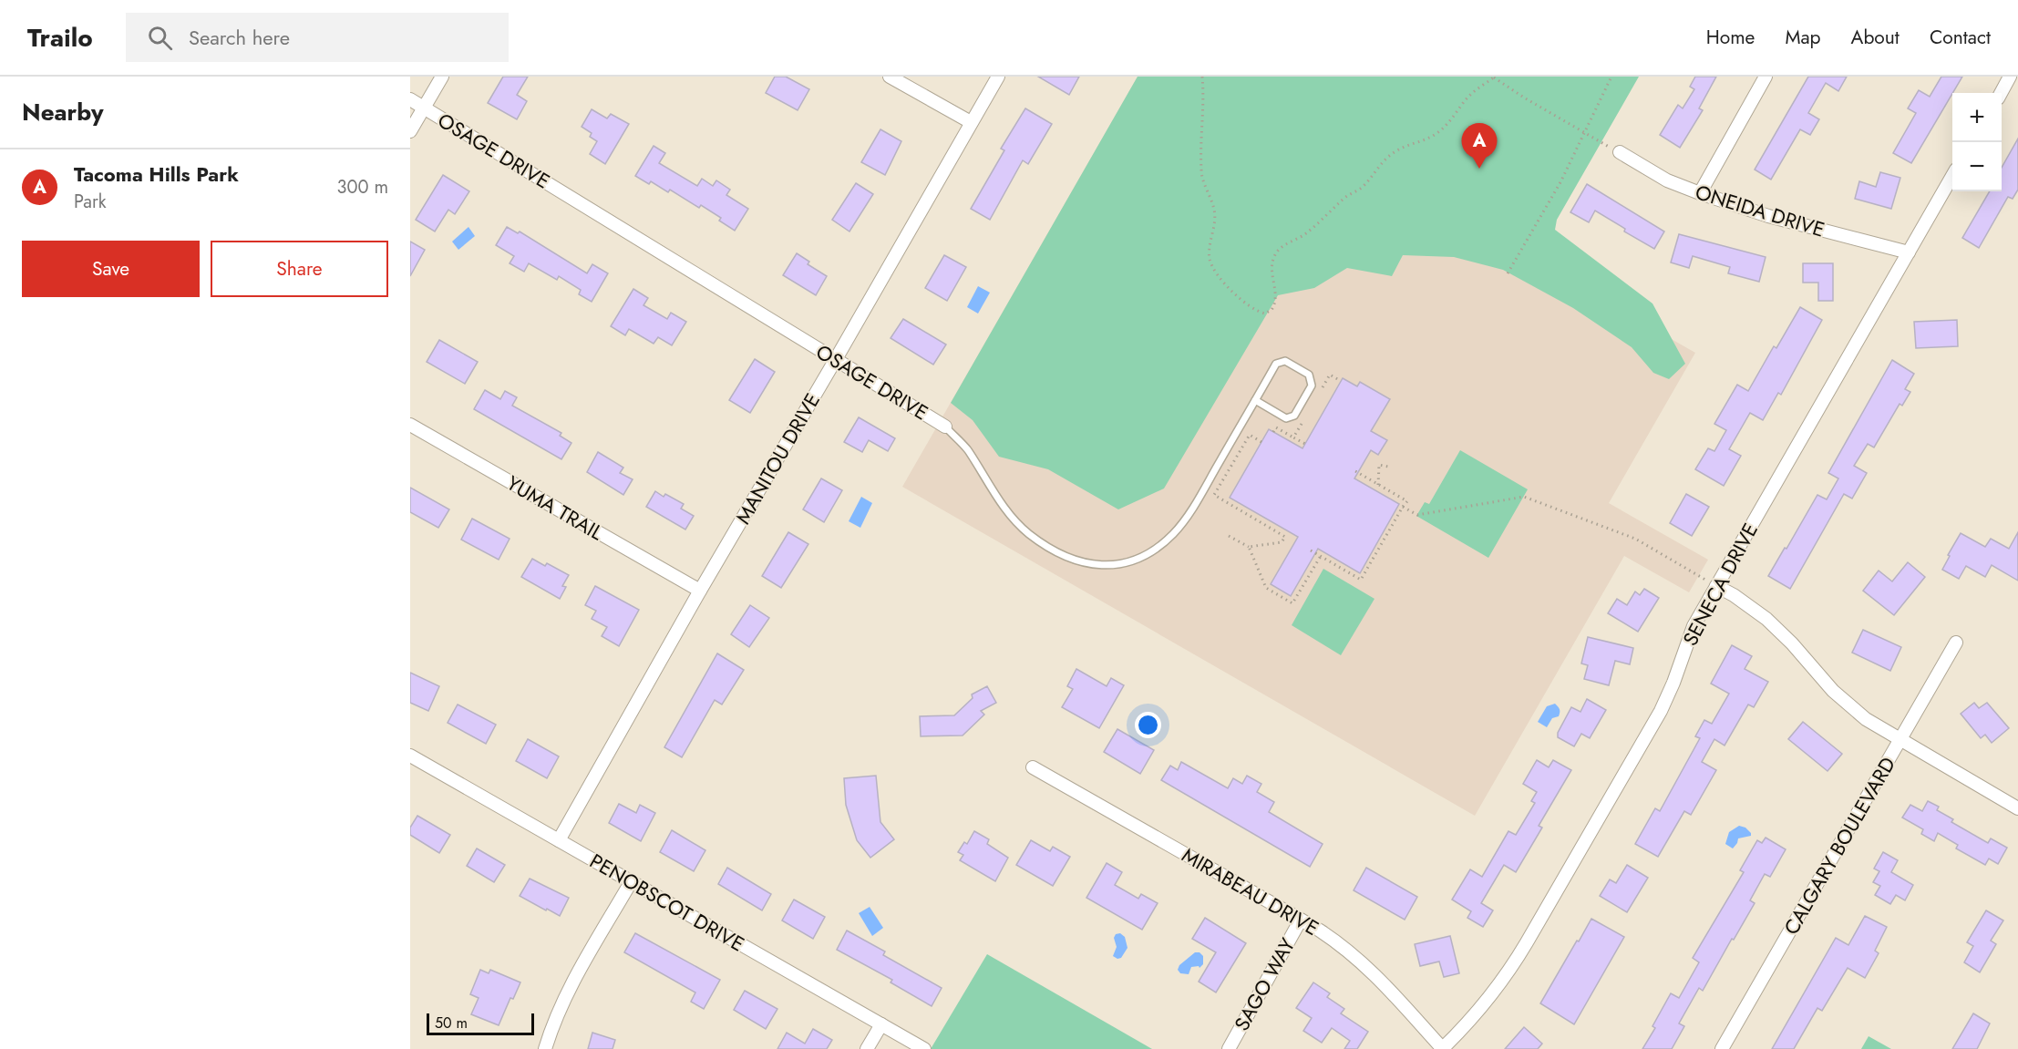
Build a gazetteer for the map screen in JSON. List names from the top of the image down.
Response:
{
  "streets": {
    "street": [
      "OSAGE DRIVE",
      "ONEIDA DRIVE",
      "MANITOU DRIVE",
      "YUMA TRAIL",
      "SENECA DRIVE",
      "CALGARY BOULEVARD",
      "MIRABEAU DRIVE",
      "PENOBSCOT DRIVE",
      "SAGO WAY"
    ]
  },
  "crossings": [
    ["OSAGE DRIVE", "MANITOU DRIVE"],
    ["ONEIDA DRIVE", "SENECA DRIVE"],
    ["MANITOU DRIVE", "YUMA TRAIL"],
    ["MANITOU DRIVE", "PENOBSCOT DRIVE"],
    ["SENECA DRIVE", "MIRABEAU DRIVE"],
    ["MIRABEAU DRIVE", "SAGO WAY"]
  ],
  "scale_bar": "50 m",
  "page": {
    "header": "Trailo",
    "search": "Search here",
    "nav": [
      "Home",
      "Map",
      "About",
      "Contact"
    ],
    "heading": "Nearby",
    "map_buttons": ["+", "−"],
    "pins": "A",
    "list": [
      {
        "mark": "A",
        "name": "Tacoma Hills Park",
        "note": "Park",
        "value": "300 m"
      }
    ],
    "buttons": ["Save", "Share"],
    "scale": "50 m"
  }
}
